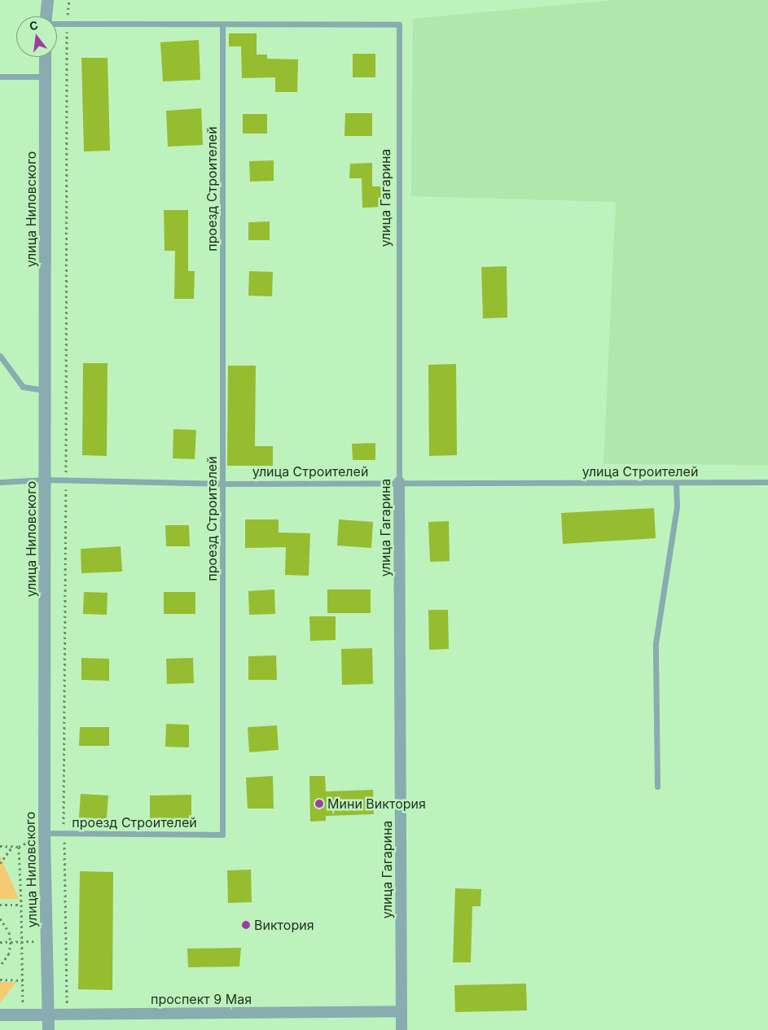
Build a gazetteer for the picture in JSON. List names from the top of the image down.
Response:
{
  "streets": {
    "street": ["улица Гагарина", "улица Ниловского", "проспект 9 Мая"],
    "lane": ["проезд Строителей", "улица Строителей"]
  },
  "crossings": [
    ["проезд Строителей", "улица Гагарина"],
    ["проезд Строителей", "улица Ниловского"],
    ["проезд Строителей", "улица Строителей"],
    ["улица Гагарина", "улица Строителей"],
    ["улица Гагарина", "проспект 9 Мая"],
    ["улица Ниловского", "улица Строителей"],
    ["улица Ниловского", "проспект 9 Мая"]
  ],
  "places": ["Мини Виктория", "Виктория"],
  "north": "top"
}
